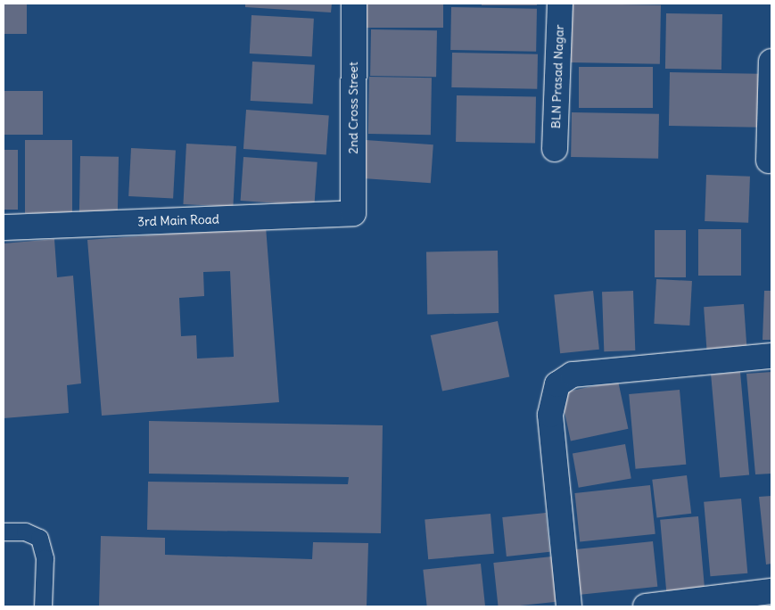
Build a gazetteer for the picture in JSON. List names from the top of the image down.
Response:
{
  "streets": {
    "street": ["BLN Prasad Nagar", "2nd Cross Street", "3rd Main Road"]
  },
  "crossings": [
    ["2nd Cross Street", "3rd Main Road"]
  ]
}
